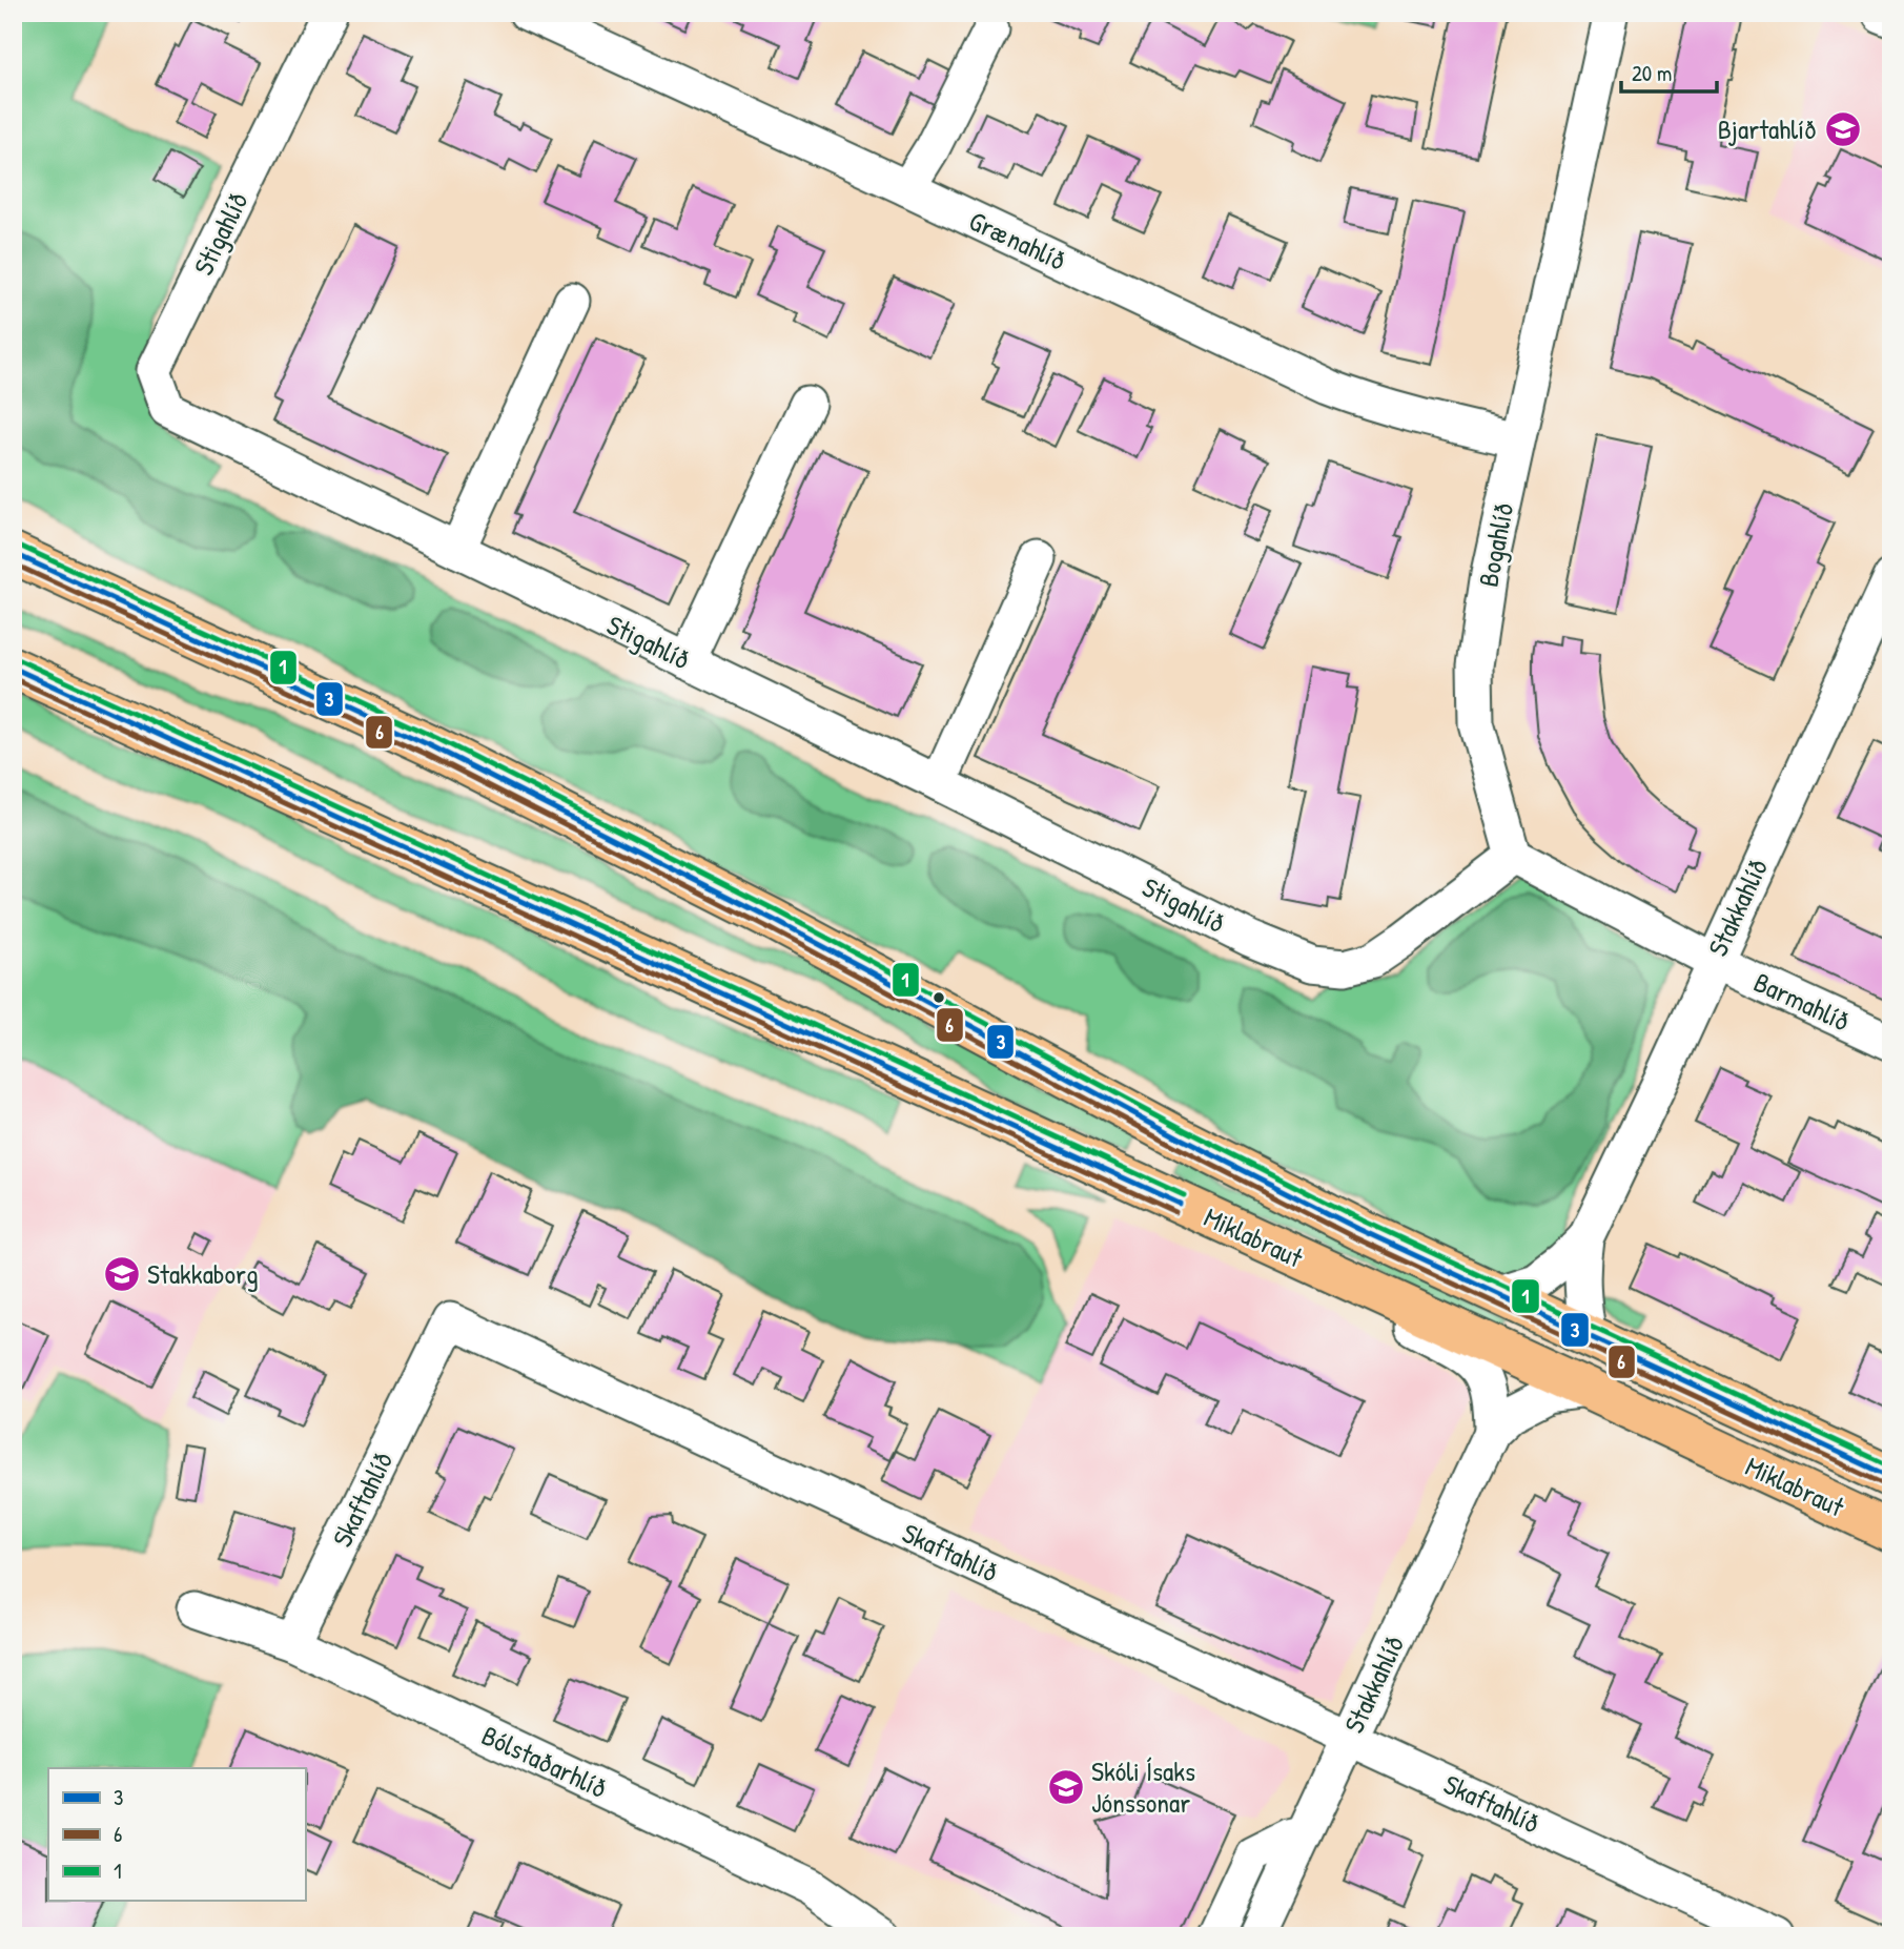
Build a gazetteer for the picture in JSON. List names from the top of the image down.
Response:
{
  "streets": {
    "highway": ["Miklabraut"],
    "street": [
      "Stigahlíð",
      "Grænahlíð",
      "Bogahlíð",
      "Stakkahlíð",
      "Barmahlíð",
      "Skaftahlíð",
      "Bólstaðarhlíð"
    ]
  },
  "crossings": [
    ["Stigahlíð", "Bogahlíð"],
    ["Grænahlíð", "Bogahlíð"],
    ["Stakkahlíð", "Barmahlíð"],
    ["Stakkahlíð", "Miklabraut"],
    ["Stakkahlíð", "Skaftahlíð"],
    ["Skaftahlíð", "Bólstaðarhlíð"]
  ],
  "places": {
    "school or university": ["Bjartahlíð", "Stakkaborg", "Skóli Ísaks Jónssonar"]
  },
  "lines": ["transit line 1", "transit line 3", "transit line 6"],
  "legend": ["3", "6", "1"],
  "scale_bar": "20 m"
}
